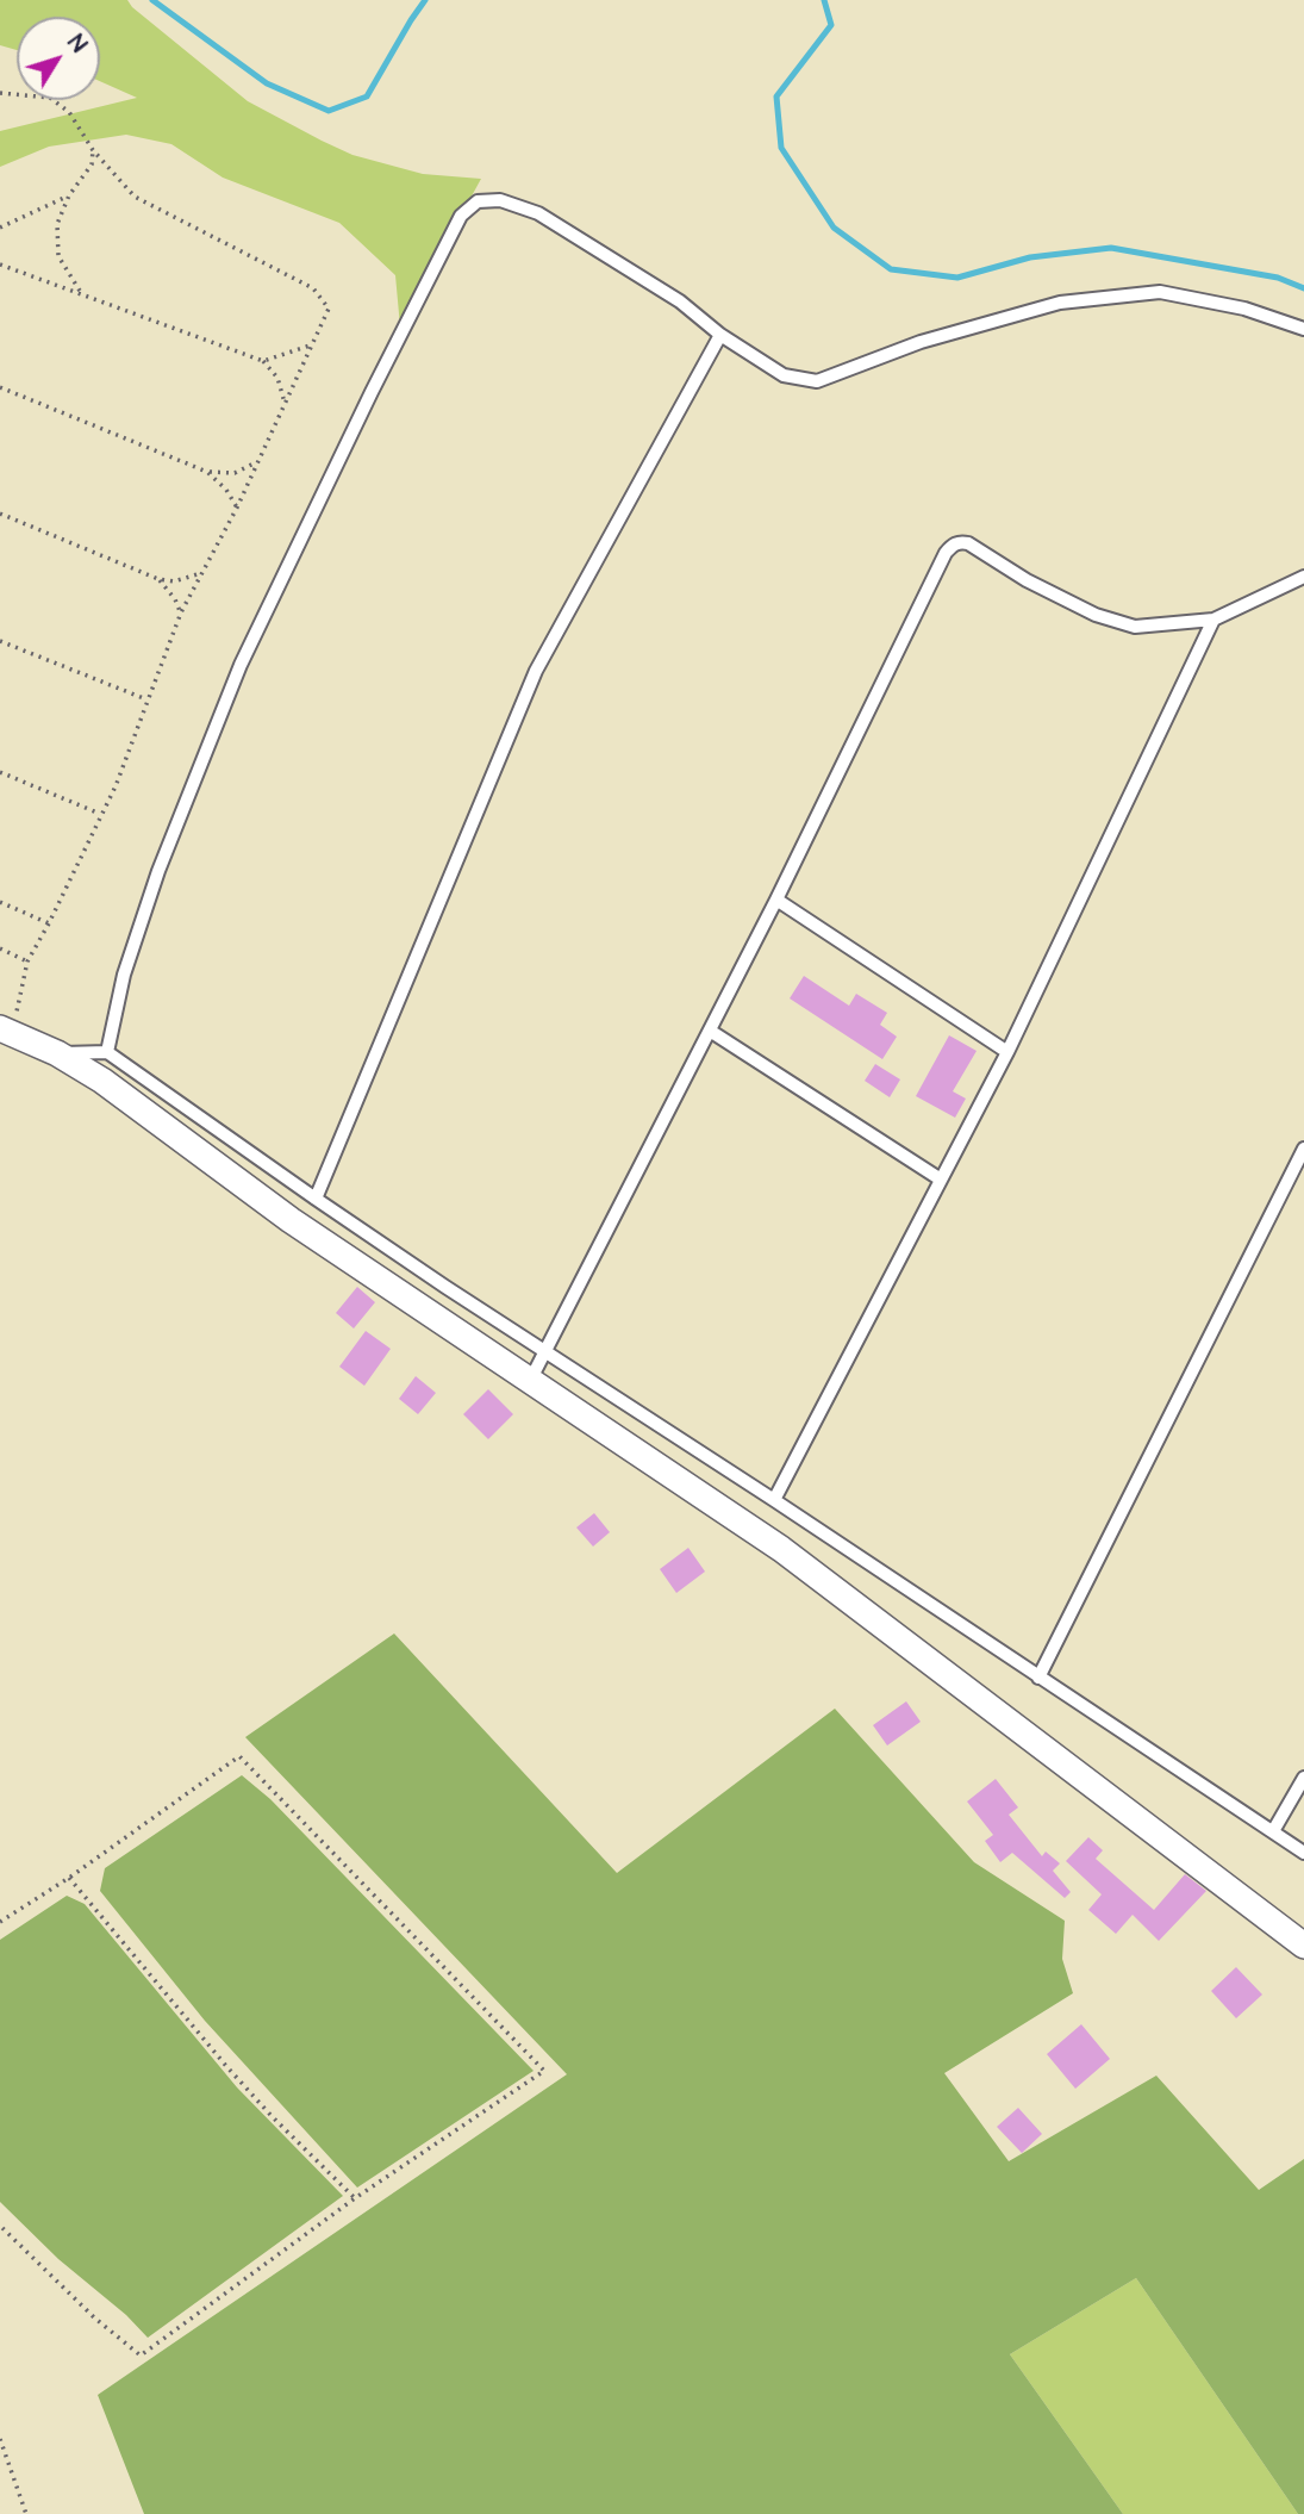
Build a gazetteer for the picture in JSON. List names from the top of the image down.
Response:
{
  "north": "top right"
}
